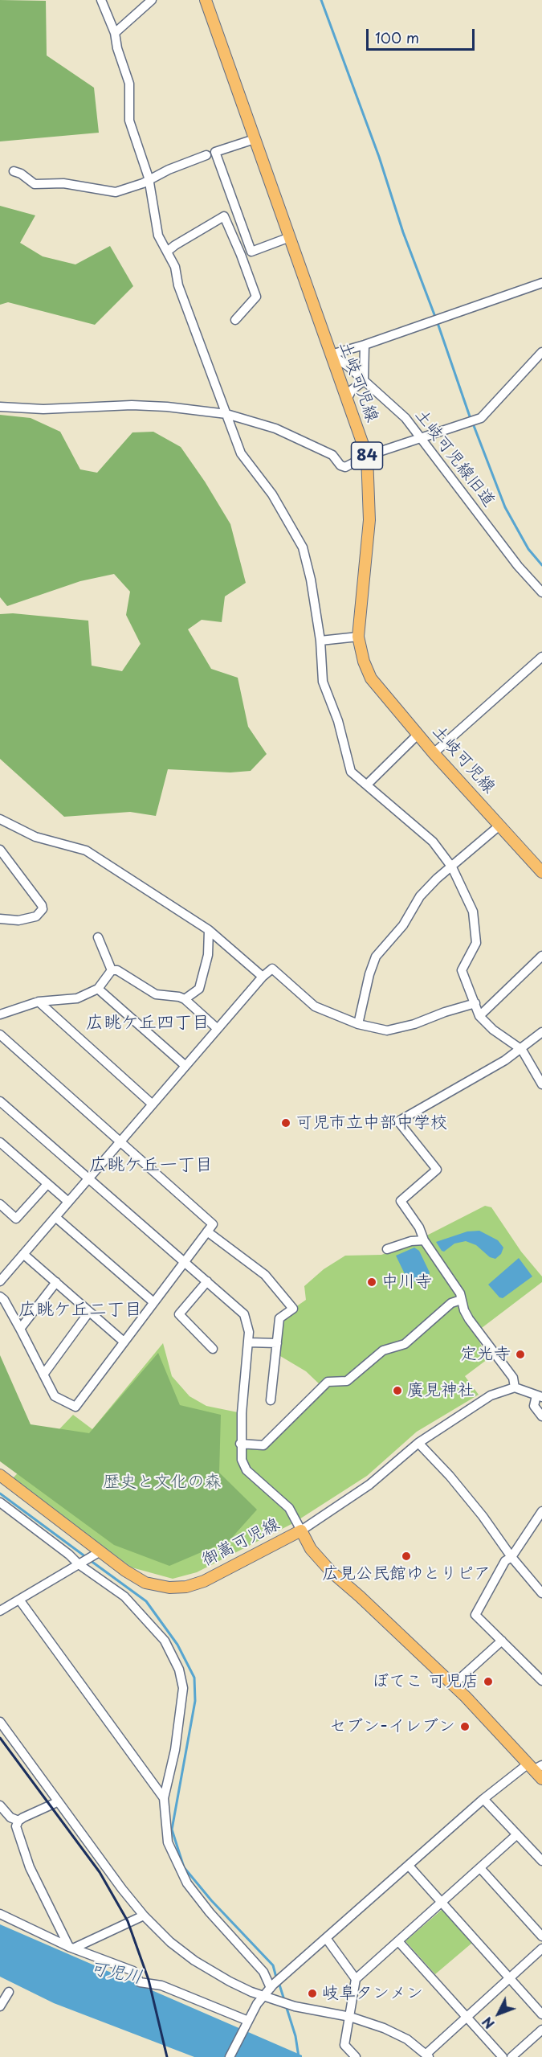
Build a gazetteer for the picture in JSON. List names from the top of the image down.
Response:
{
  "streets": {
    "main road": ["土岐可児線", "84", "御嵩可児線"],
    "street": ["土岐可児線旧道"]
  },
  "crossings": [
    ["土岐可児線", "土岐可児線旧道"]
  ],
  "districts": ["広眺ケ丘四丁目", "広眺ケ丘一丁目", "広眺ケ丘二丁目"],
  "water": ["可児川"],
  "parks": ["歴史と文化の森"],
  "places": [
    "可児市立中部中学校",
    "中川寺",
    "定光寺",
    "廣見神社",
    "広見公民館ゆとりピア",
    "ぼてこ 可児店",
    "セブン-イレブン",
    "岐阜タンメン"
  ],
  "scale_bar": "100 m",
  "north": "bottom left"
}
